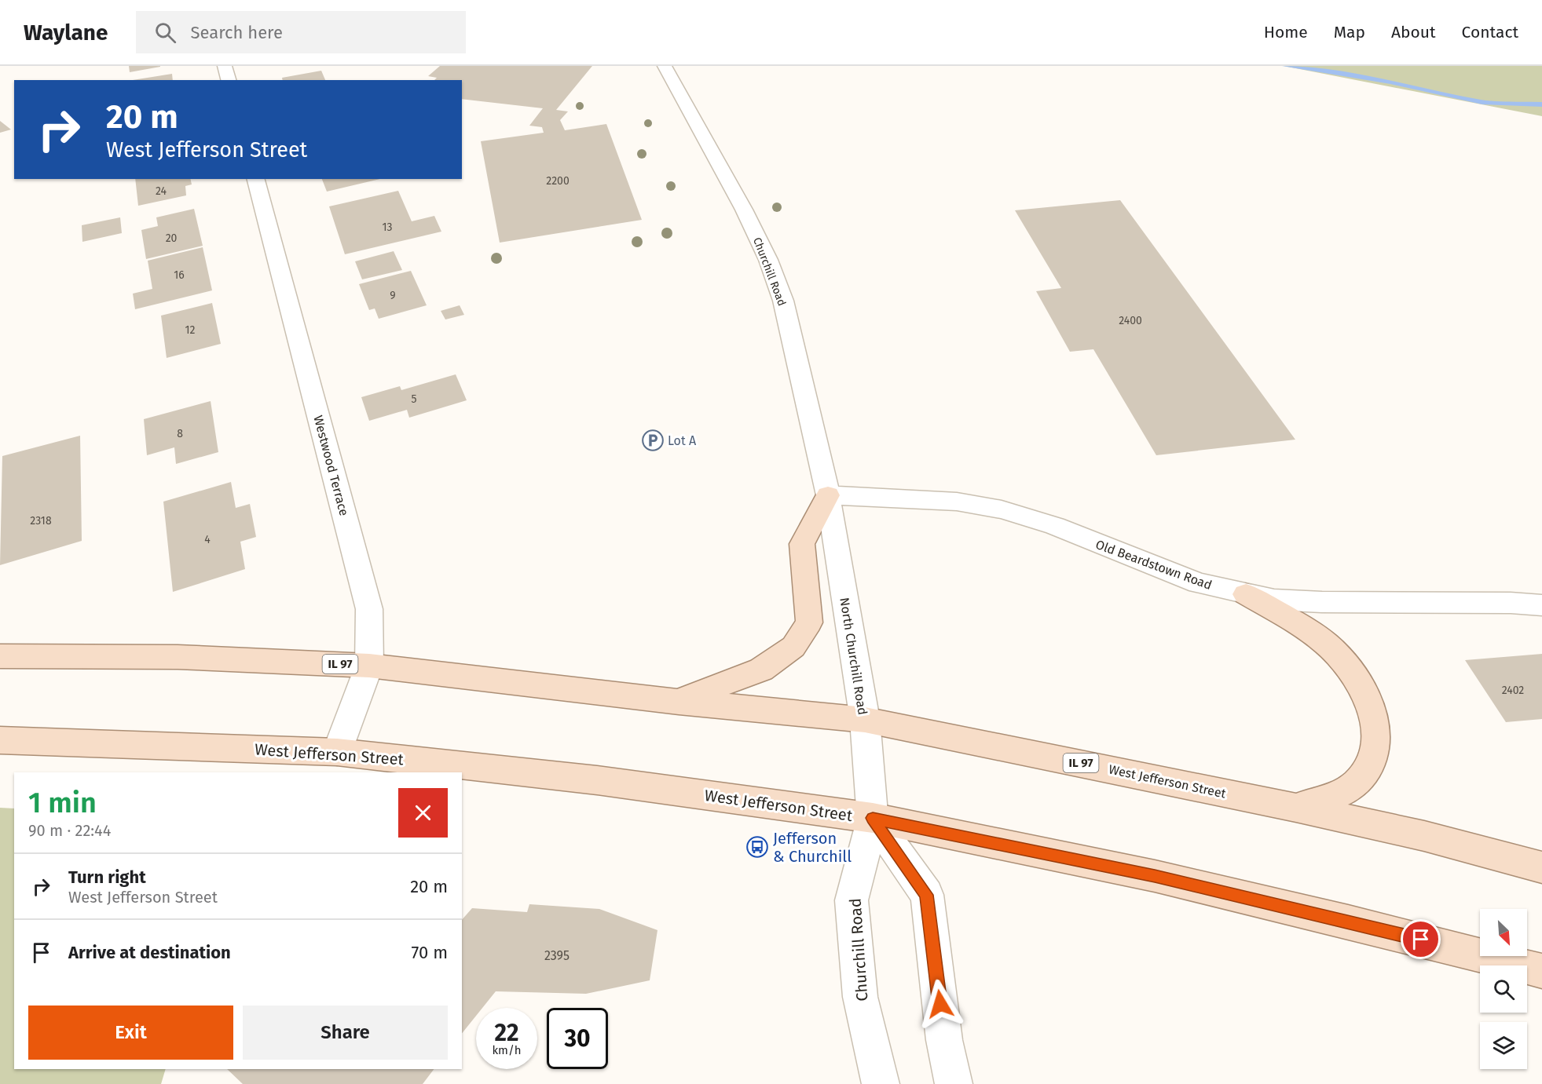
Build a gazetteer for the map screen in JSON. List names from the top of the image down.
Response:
{
  "streets": {
    "main road": ["IL 97", "West Jefferson Street"],
    "street": [
      "Churchill Road",
      "Westwood Terrace",
      "Old Beardstown Road",
      "North Churchill Road"
    ]
  },
  "crossings": [
    ["Churchill Road", "Old Beardstown Road"],
    ["Churchill Road", "North Churchill Road"],
    ["Churchill Road", "West Jefferson Street"],
    ["Westwood Terrace", "West Jefferson Street"],
    ["Old Beardstown Road", "North Churchill Road"],
    ["North Churchill Road", "West Jefferson Street"]
  ],
  "places": {
    "parking": ["Lot A"],
    "bus stop": ["Jefferson & Churchill"]
  },
  "house_numbers": [
    "2200",
    "24",
    "13",
    "20",
    "16",
    "9",
    "2400",
    "12",
    "5",
    "8",
    "2318",
    "4",
    "2402",
    "2395"
  ],
  "north": "bottom right",
  "page": {
    "header": "Waylane",
    "search": "Search here",
    "nav": [
      "Home",
      "Map",
      "About",
      "Contact"
    ],
    "turn": ["20 m", "West Jefferson Street"],
    "heading": ["1 min", "90 m · 22:44"],
    "list": [
      {
        "name": "Turn right",
        "note": "West Jefferson Street",
        "value": "20 m"
      },
      {
        "name": "Arrive at destination",
        "value": "70 m"
      }
    ],
    "buttons": ["Exit", "Share"],
    "speed": "22 km/h",
    "limit": "30"
  }
}
